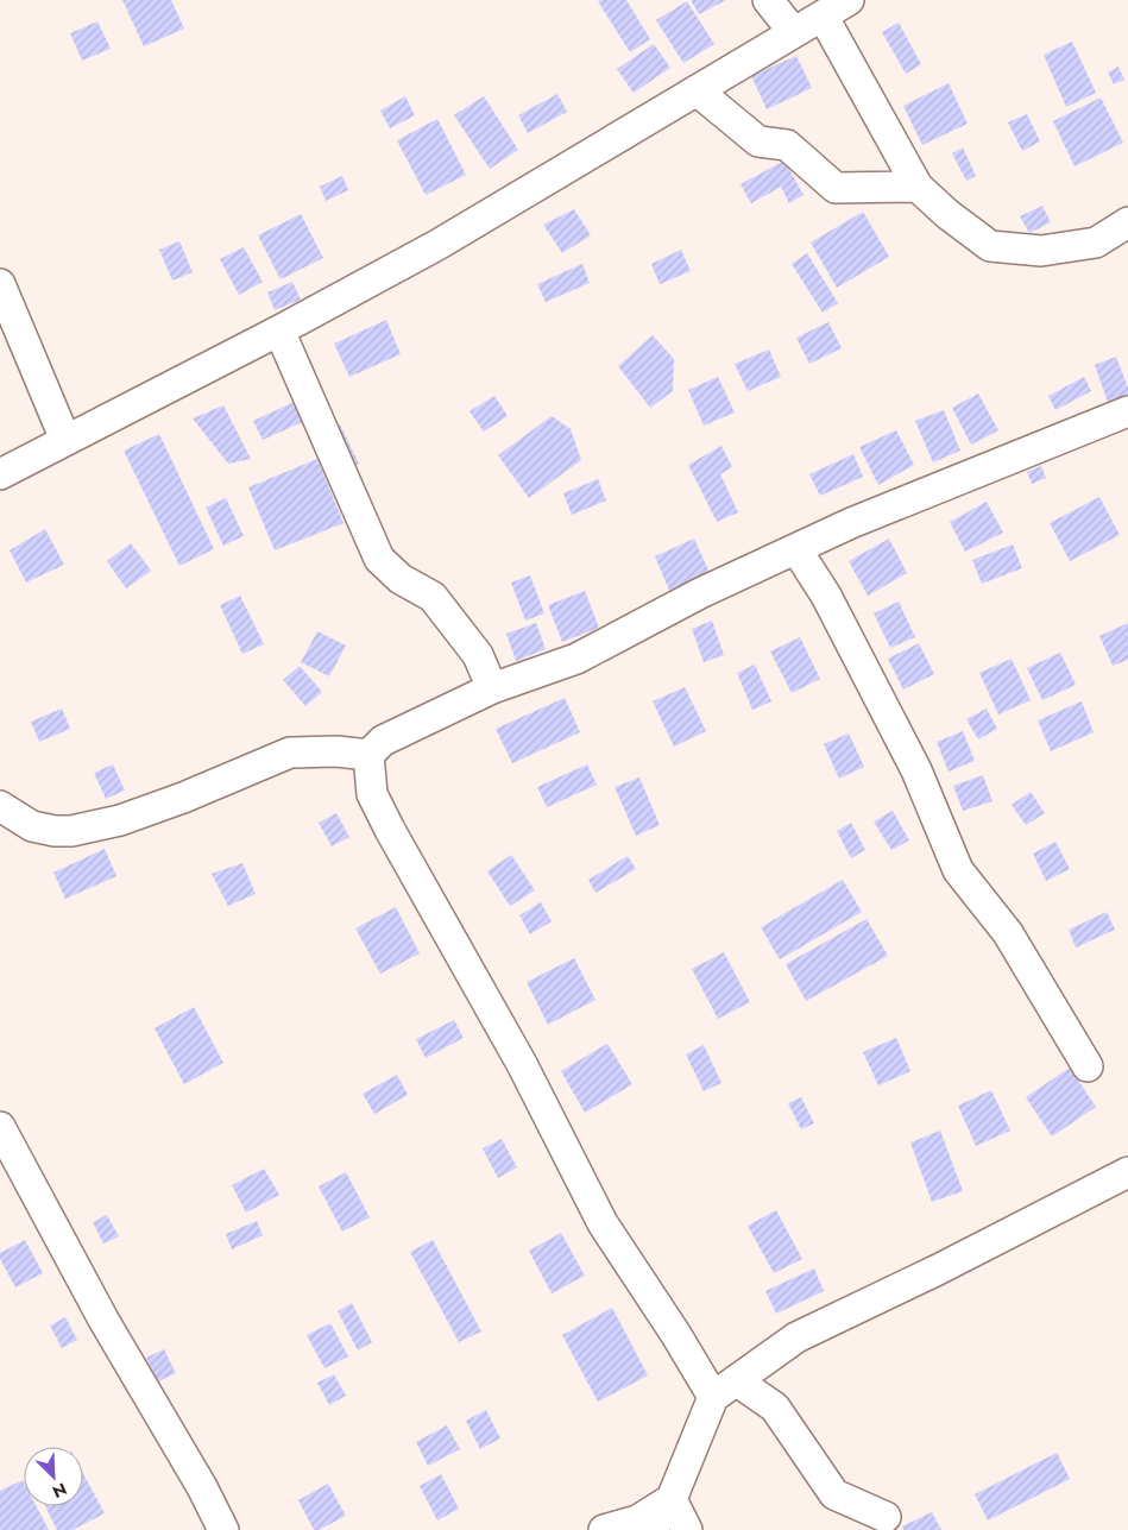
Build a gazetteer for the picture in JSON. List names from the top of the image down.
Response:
{
  "north": "bottom right"
}
